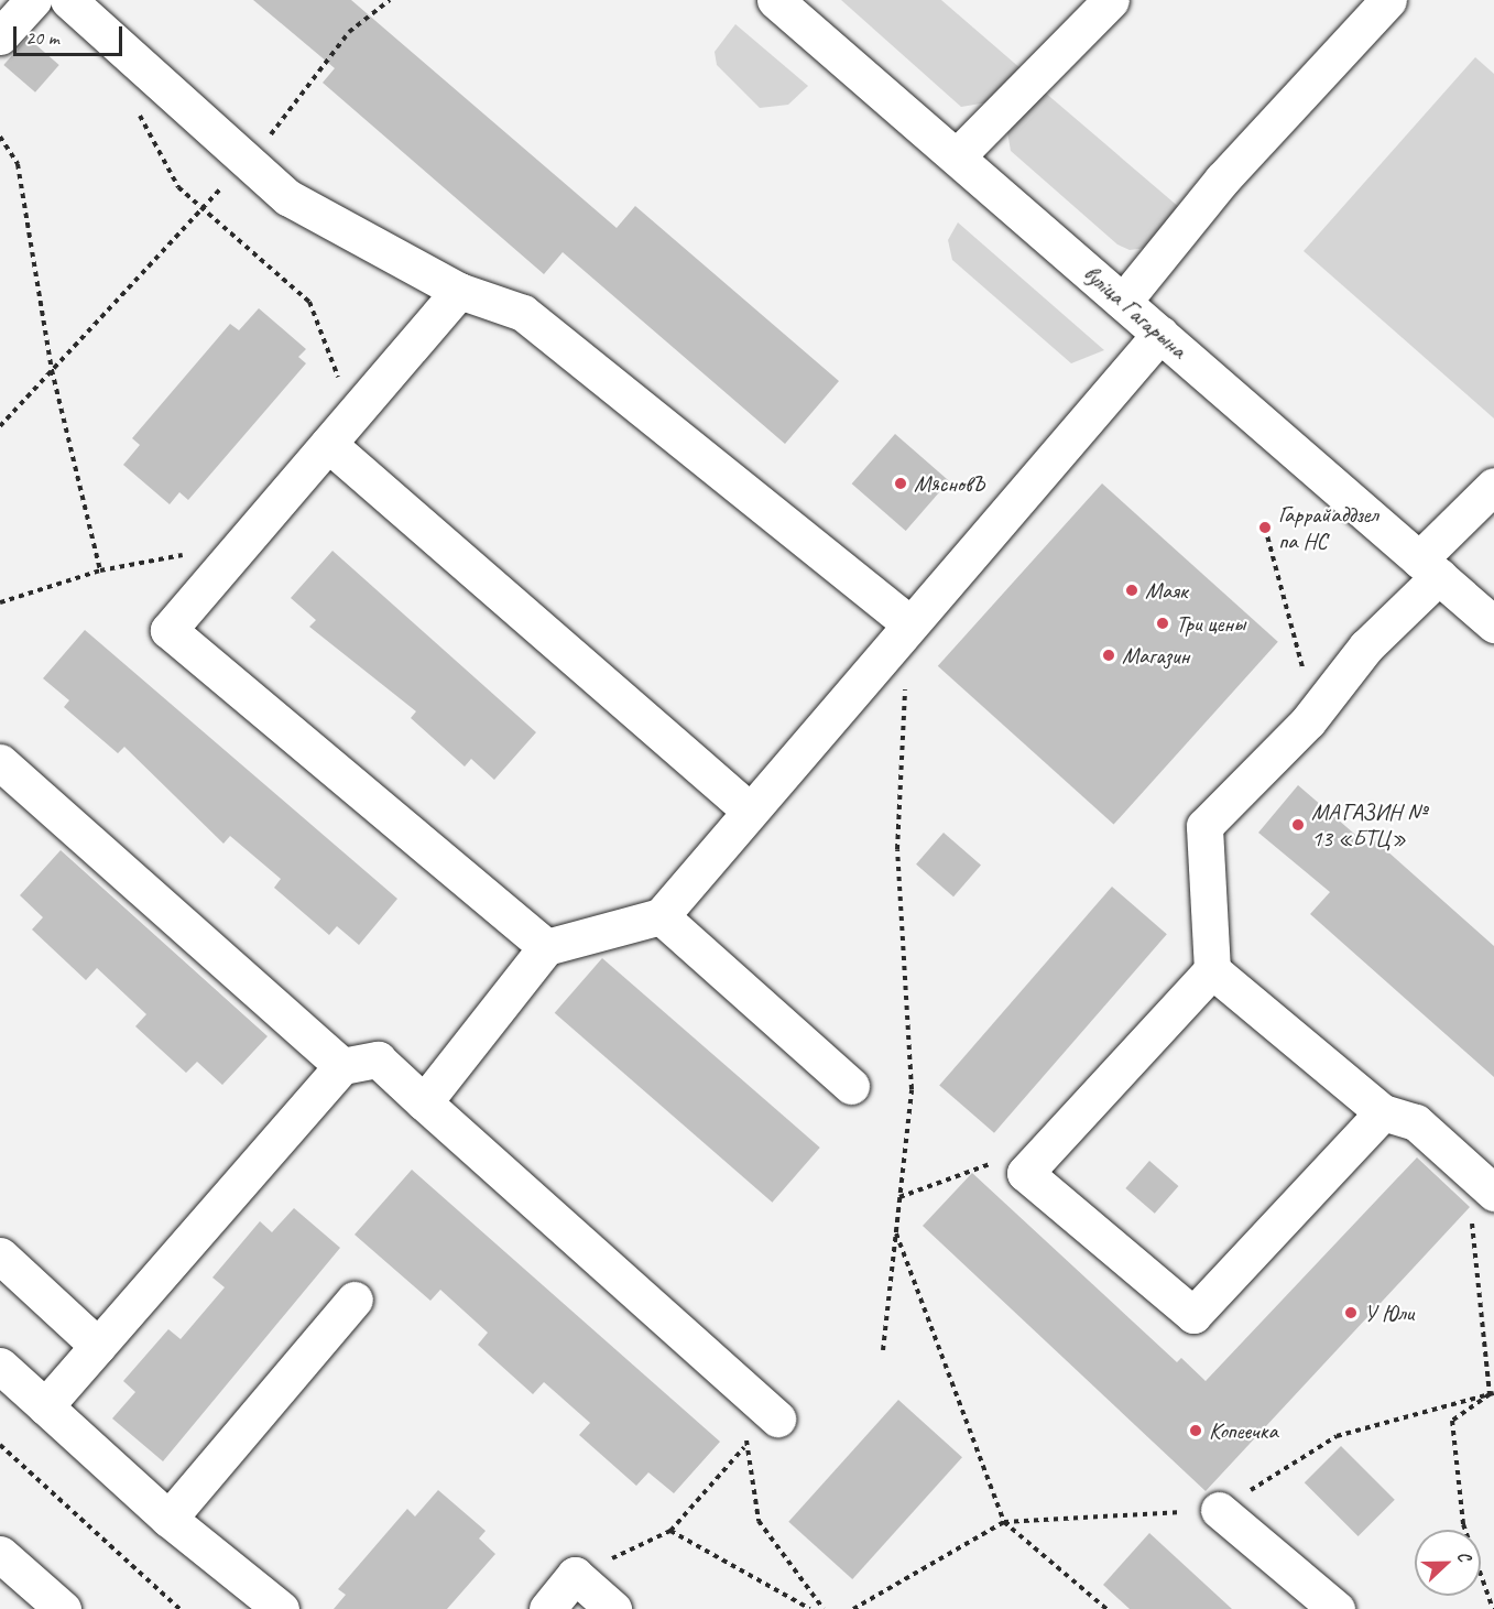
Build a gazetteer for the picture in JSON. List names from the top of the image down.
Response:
{
  "streets": {
    "main road": ["вуліца Гагарына"]
  },
  "places": [
    "МясновЪ",
    "Гаррайаддзел па НС",
    "Маяк",
    "Три цены",
    "Магазин",
    "МАГАЗИН № 13 «БТЦ»",
    "У Юли",
    "Копеечка"
  ],
  "scale_bar": "20 m",
  "north": "right"
}
